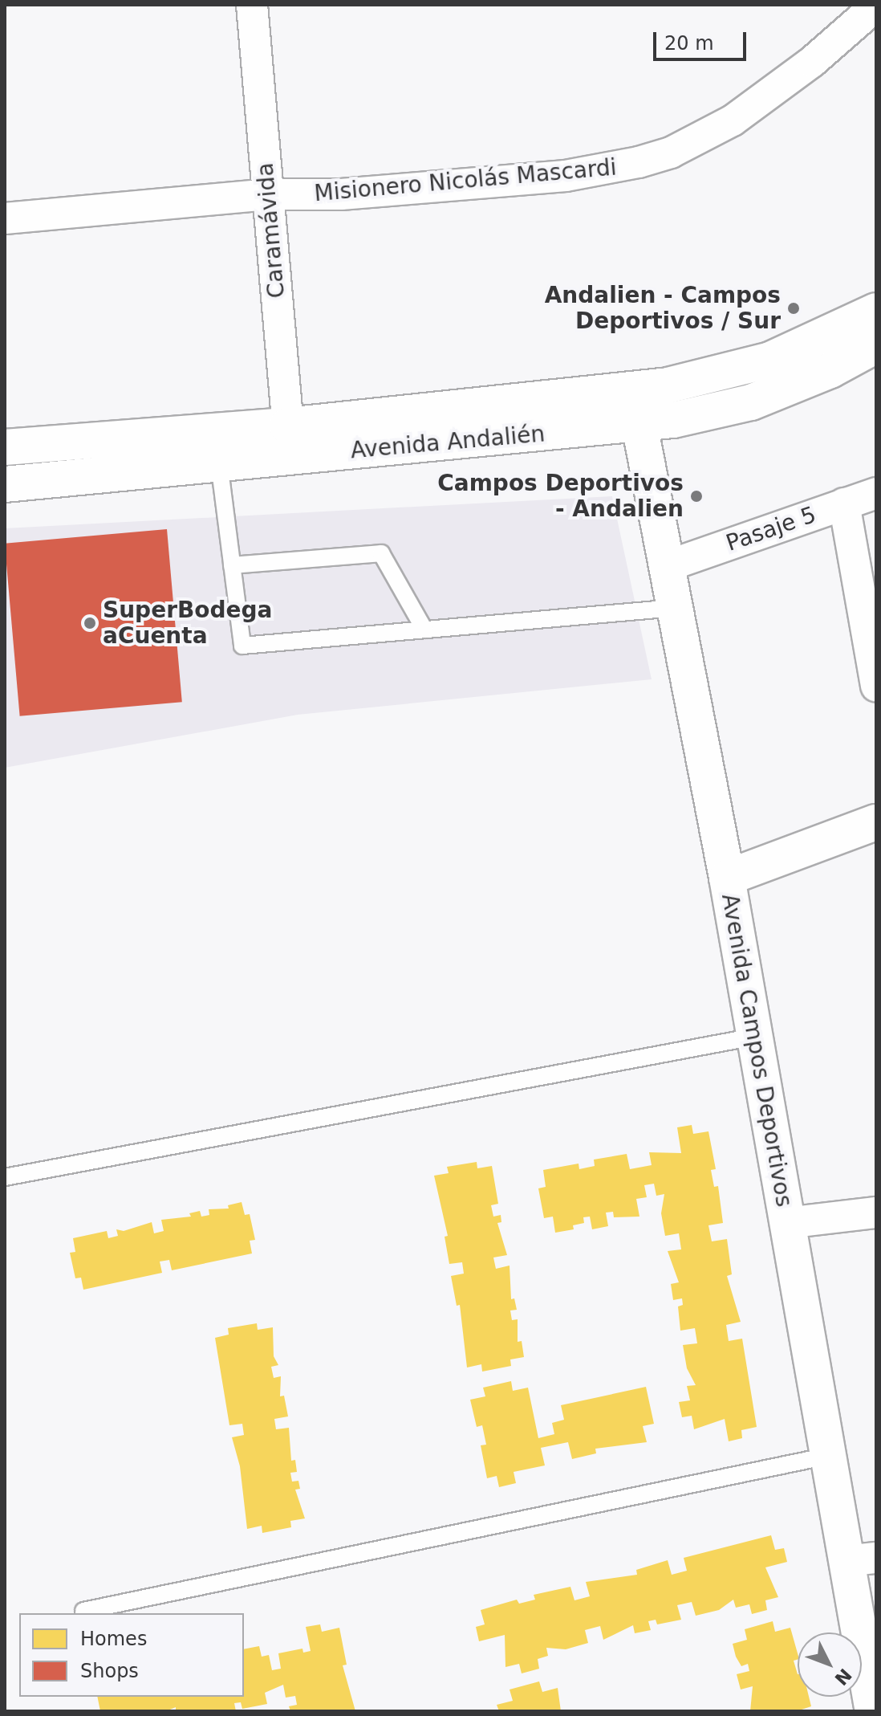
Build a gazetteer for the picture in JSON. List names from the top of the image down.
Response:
{
  "streets": {
    "main road": ["Avenida Andalién", "Avenida Campos Deportivos"],
    "street": ["Misionero Nicolás Mascardi", "Caramávida", "Pasaje 5"]
  },
  "crossings": [
    ["Misionero Nicolás Mascardi", "Caramávida"],
    ["Caramávida", "Avenida Andalién"],
    ["Avenida Andalién", "Avenida Campos Deportivos"],
    ["Pasaje 5", "Avenida Campos Deportivos"]
  ],
  "places": ["Andalien - Campos Deportivos / Sur", "Campos Deportivos - Andalien", "SuperBodega aCuenta"],
  "legend": ["Homes", "Shops"],
  "scale_bar": "20 m",
  "north": "bottom right"
}
